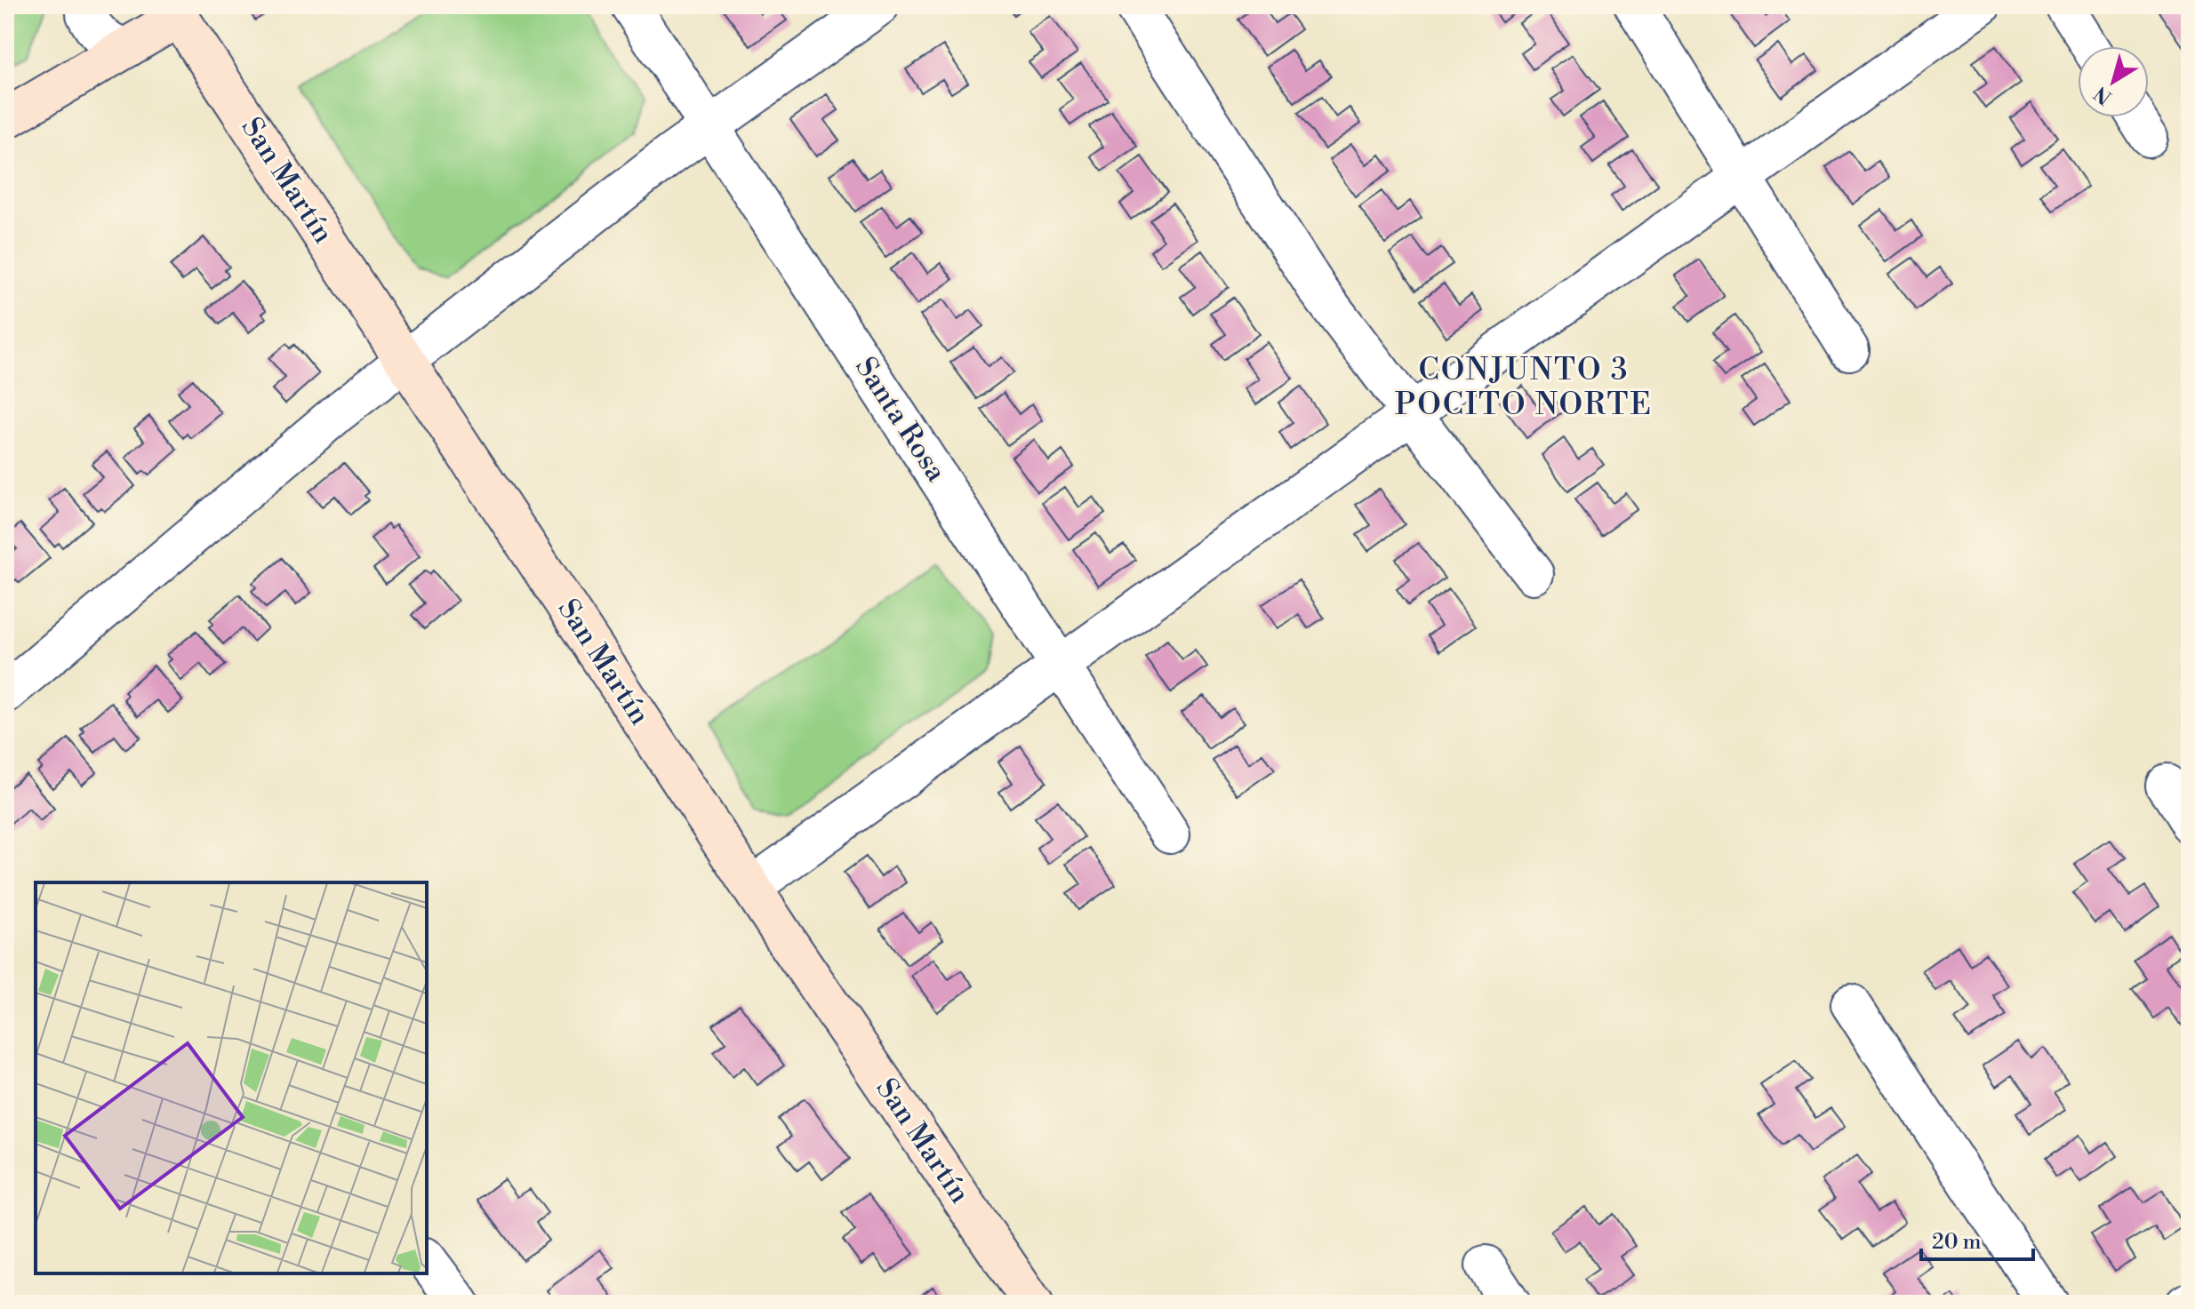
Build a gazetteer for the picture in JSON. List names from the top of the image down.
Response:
{
  "streets": {
    "street": ["San Martín", "Santa Rosa"]
  },
  "districts": ["CONJUNTO 3 POCITO NORTE"],
  "scale_bar": "20 m",
  "north": "bottom left"
}
